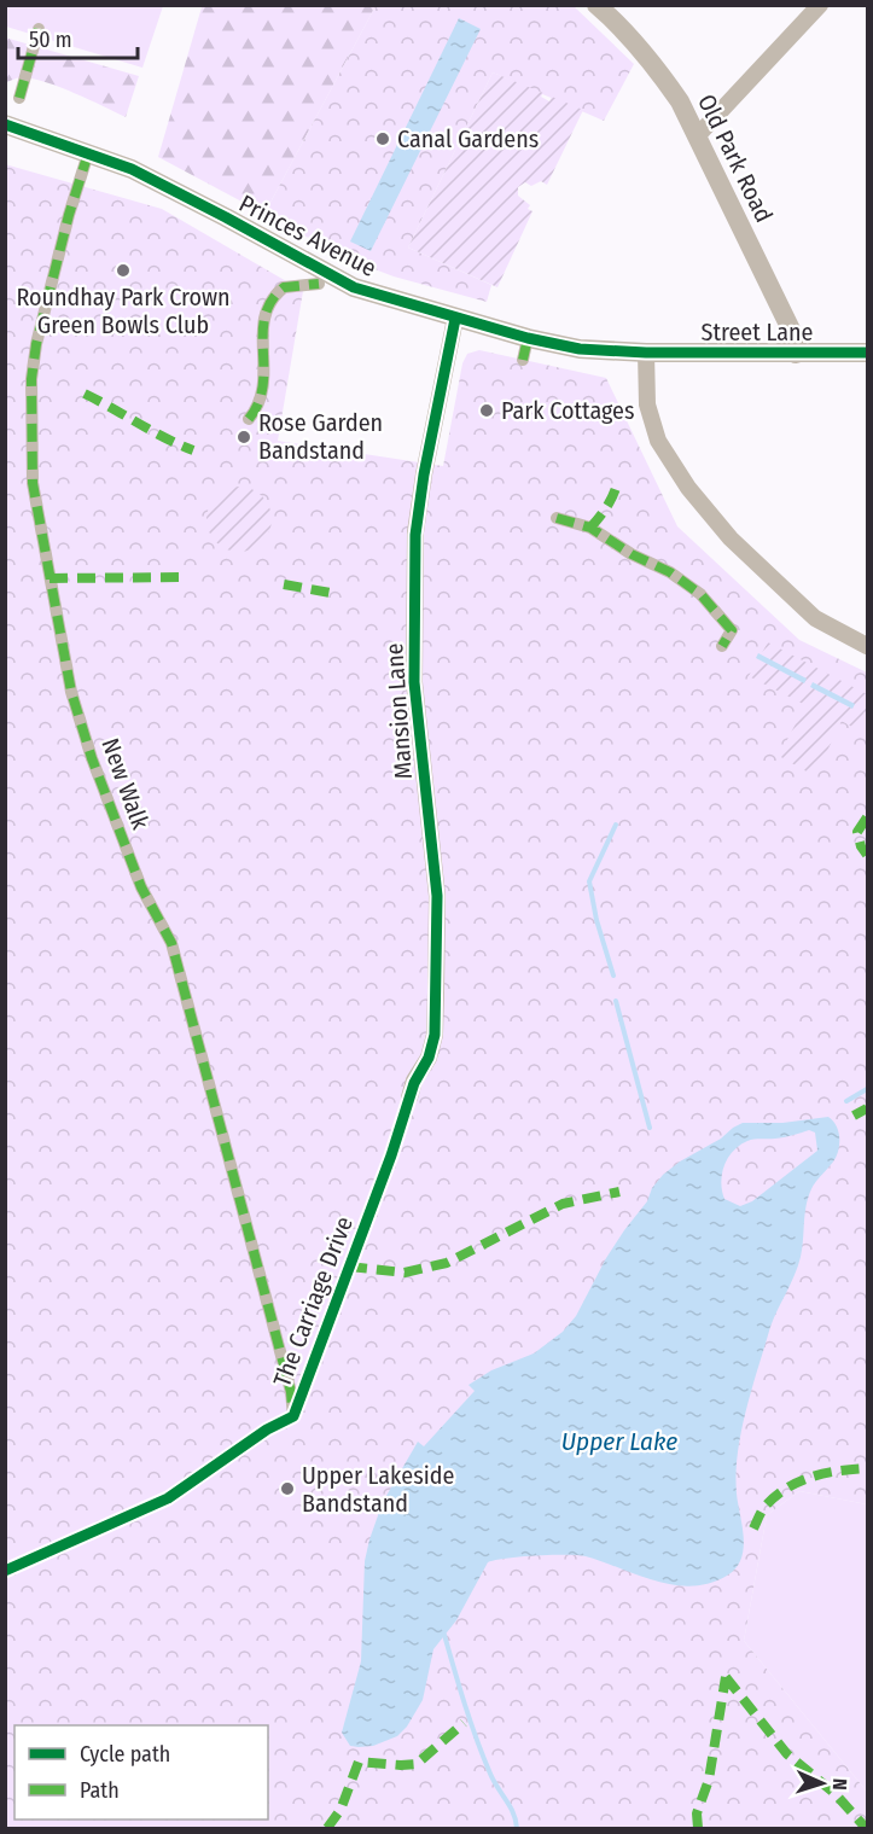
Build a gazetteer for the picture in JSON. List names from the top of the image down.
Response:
{
  "streets": {
    "street": [
      "Old Park Road",
      "Princes Avenue",
      "Street Lane",
      "Mansion Lane",
      "New Walk",
      "The Carriage Drive"
    ]
  },
  "crossings": [
    ["Old Park Road", "Street Lane"],
    ["Princes Avenue", "Street Lane"],
    ["Princes Avenue", "Mansion Lane"],
    ["Princes Avenue", "New Walk"],
    ["Mansion Lane", "The Carriage Drive"],
    ["New Walk", "The Carriage Drive"]
  ],
  "water": ["Upper Lake"],
  "places": [
    "Canal Gardens",
    "Roundhay Park Crown Green Bowls Club",
    "Park Cottages",
    "Rose Garden Bandstand",
    "Upper Lakeside Bandstand"
  ],
  "legend": ["Cycle path", "Path"],
  "scale_bar": "50 m",
  "north": "right"
}
